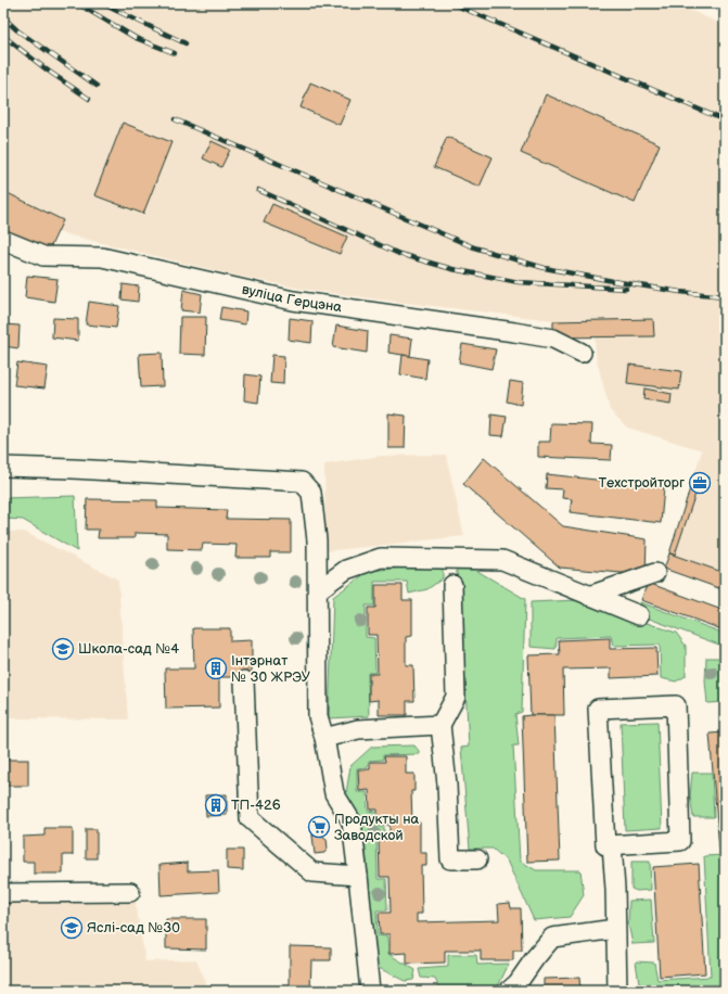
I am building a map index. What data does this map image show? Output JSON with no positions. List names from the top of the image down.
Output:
{
  "streets": {
    "street": ["вуліца Герцэна"]
  },
  "places": {
    "office": ["Техстройторг"],
    "school or university": ["Школа-сад №4", "Яслі-сад №30"],
    "building": ["Інтэрнат № 30 ЖРЭУ", "ТП-426"],
    "supermarket": ["Продукты на Заводской"]
  }
}
